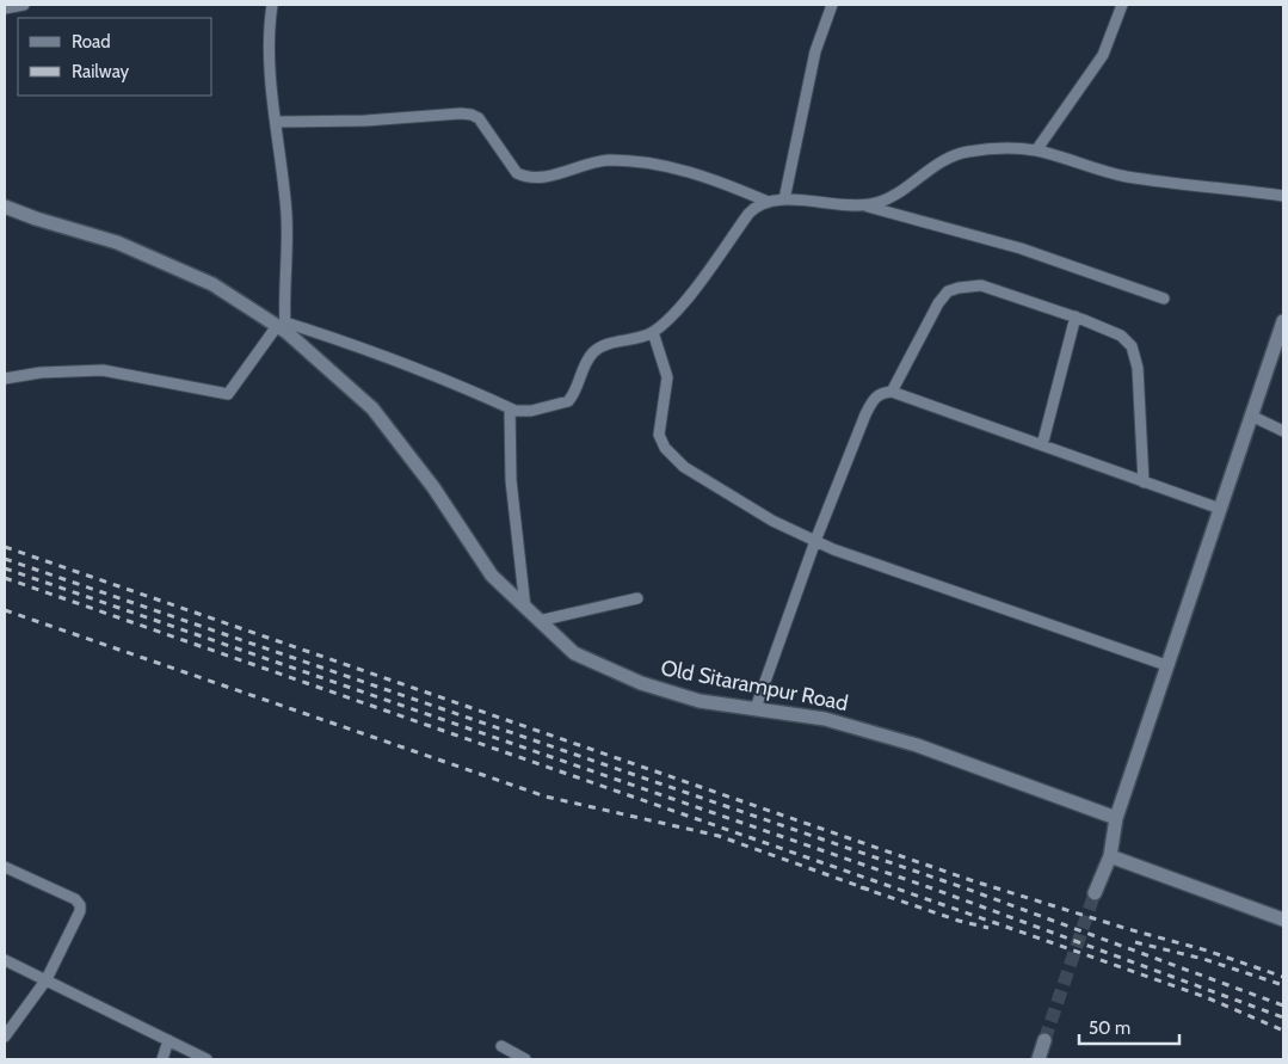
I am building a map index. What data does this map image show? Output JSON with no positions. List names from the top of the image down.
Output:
{
  "streets": {
    "street": ["Old Sitarampur Road"]
  },
  "legend": ["Road", "Railway"],
  "scale_bar": "50 m"
}
